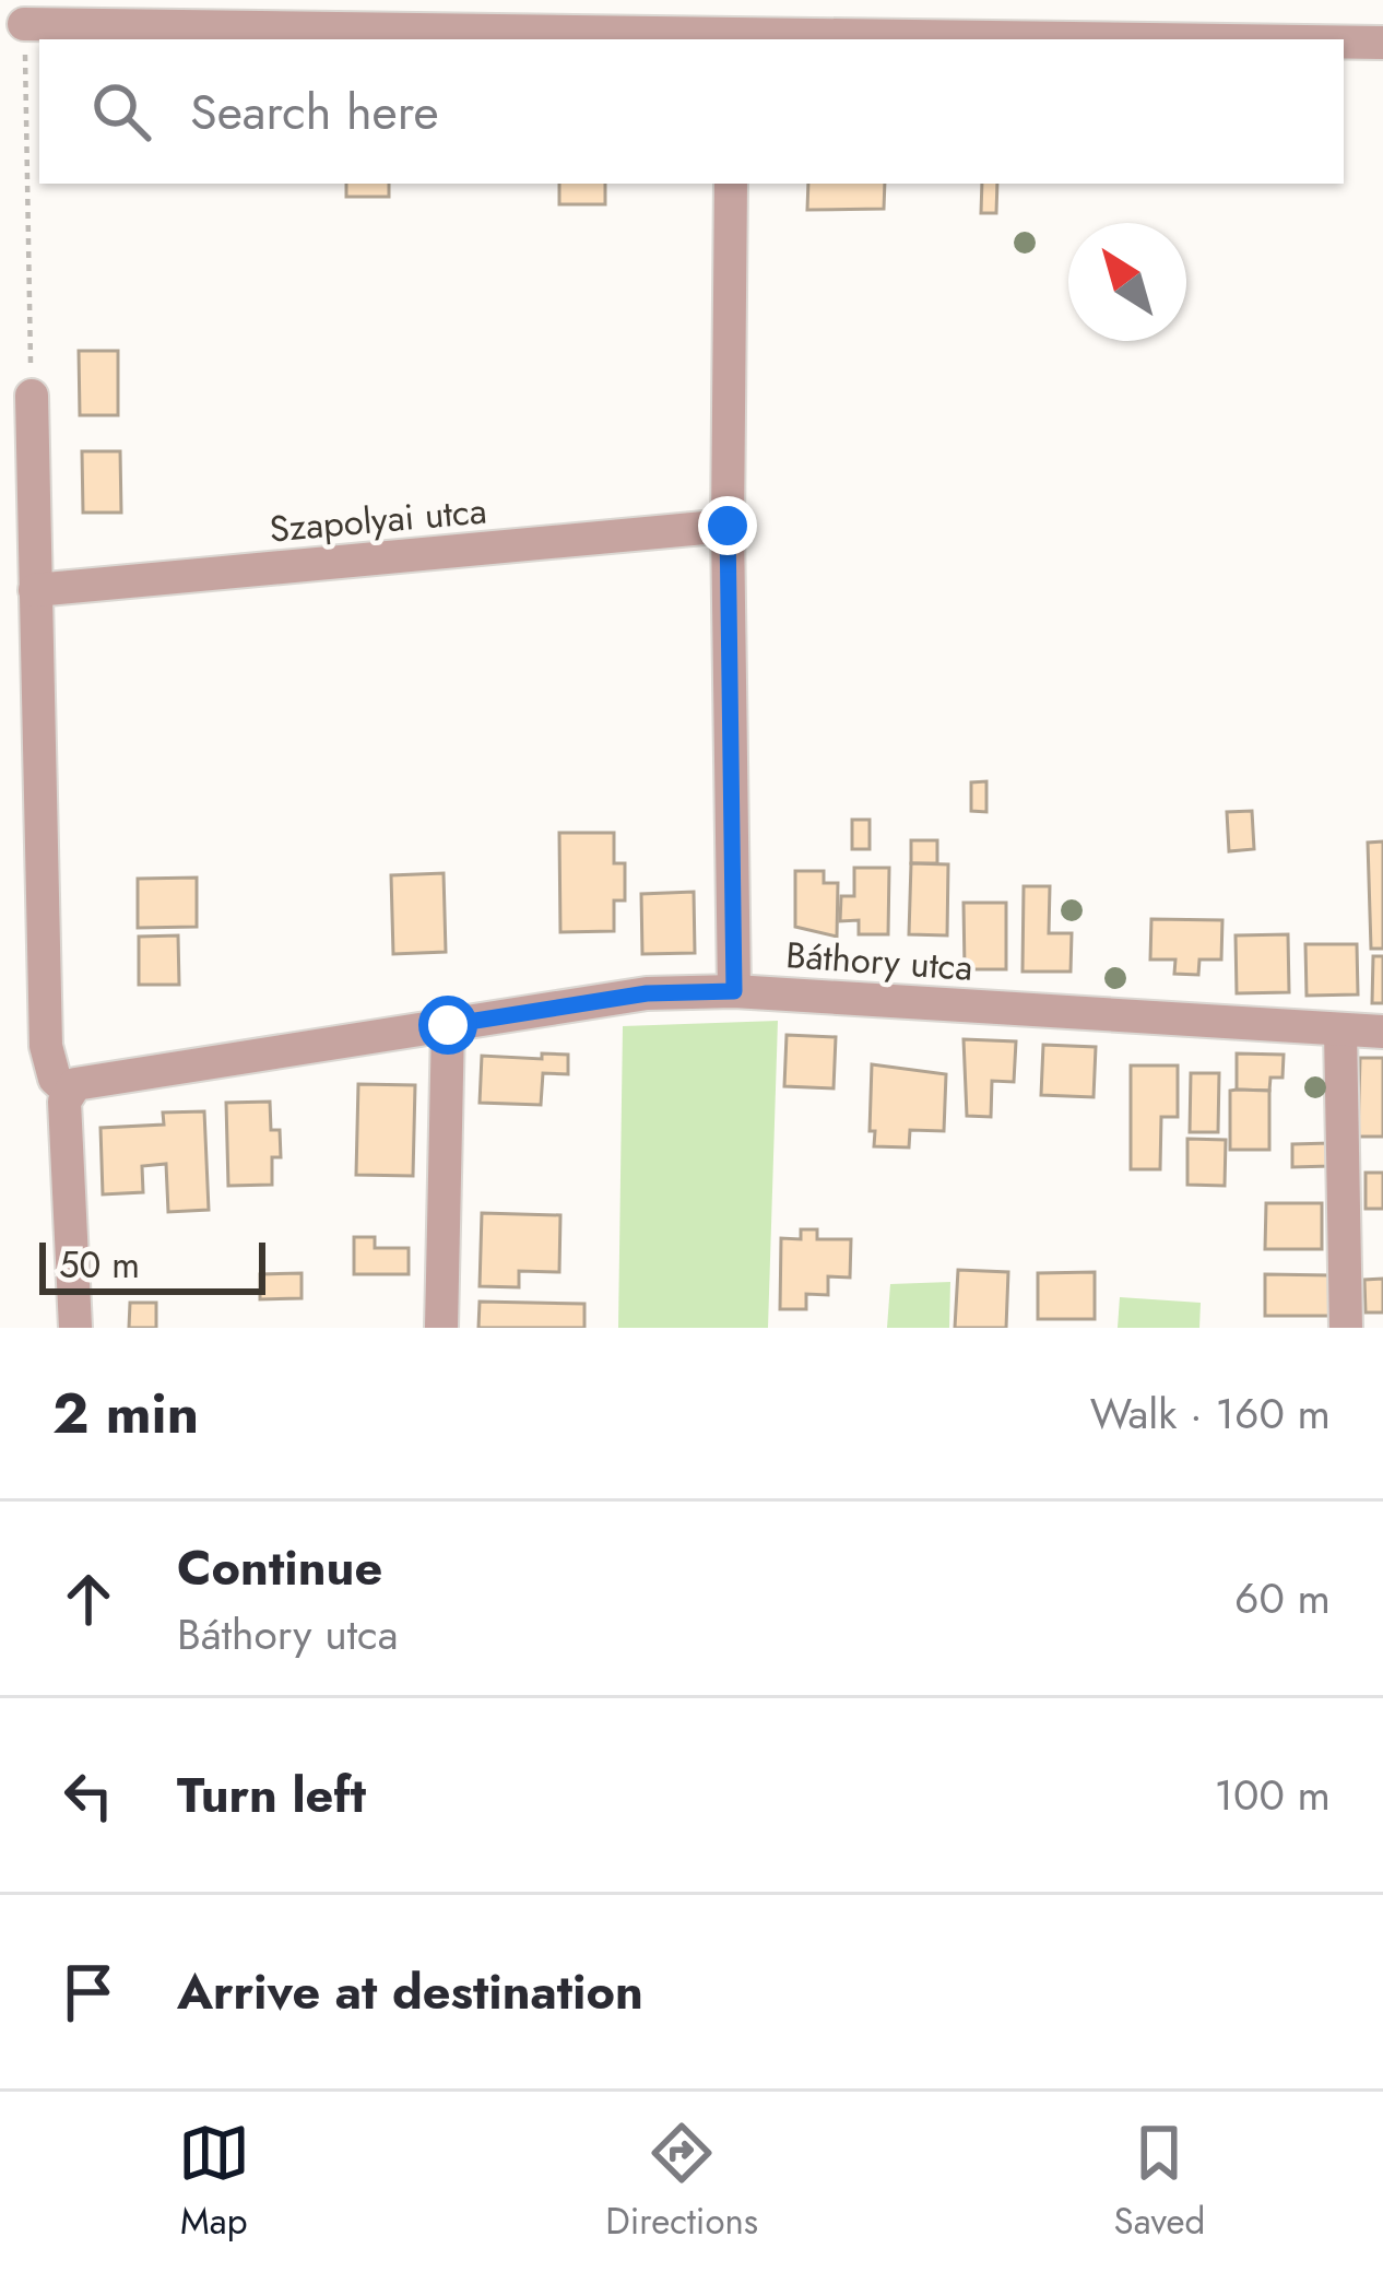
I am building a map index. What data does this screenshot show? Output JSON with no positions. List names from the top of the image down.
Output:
{
  "streets": {
    "street": ["Szapolyai utca", "Báthory utca"]
  },
  "scale_bar": "50 m",
  "north": "top left",
  "page": {
    "search": "Search here",
    "scale": "50 m",
    "heading": ["2 min", "Walk · 160 m"],
    "list": [
      ["Continue", "Báthory utca", "60 m"],
      ["Turn left", "100 m"],
      "Arrive at destination"
    ],
    "nav": ["Map", "Directions", "Saved"]
  }
}
